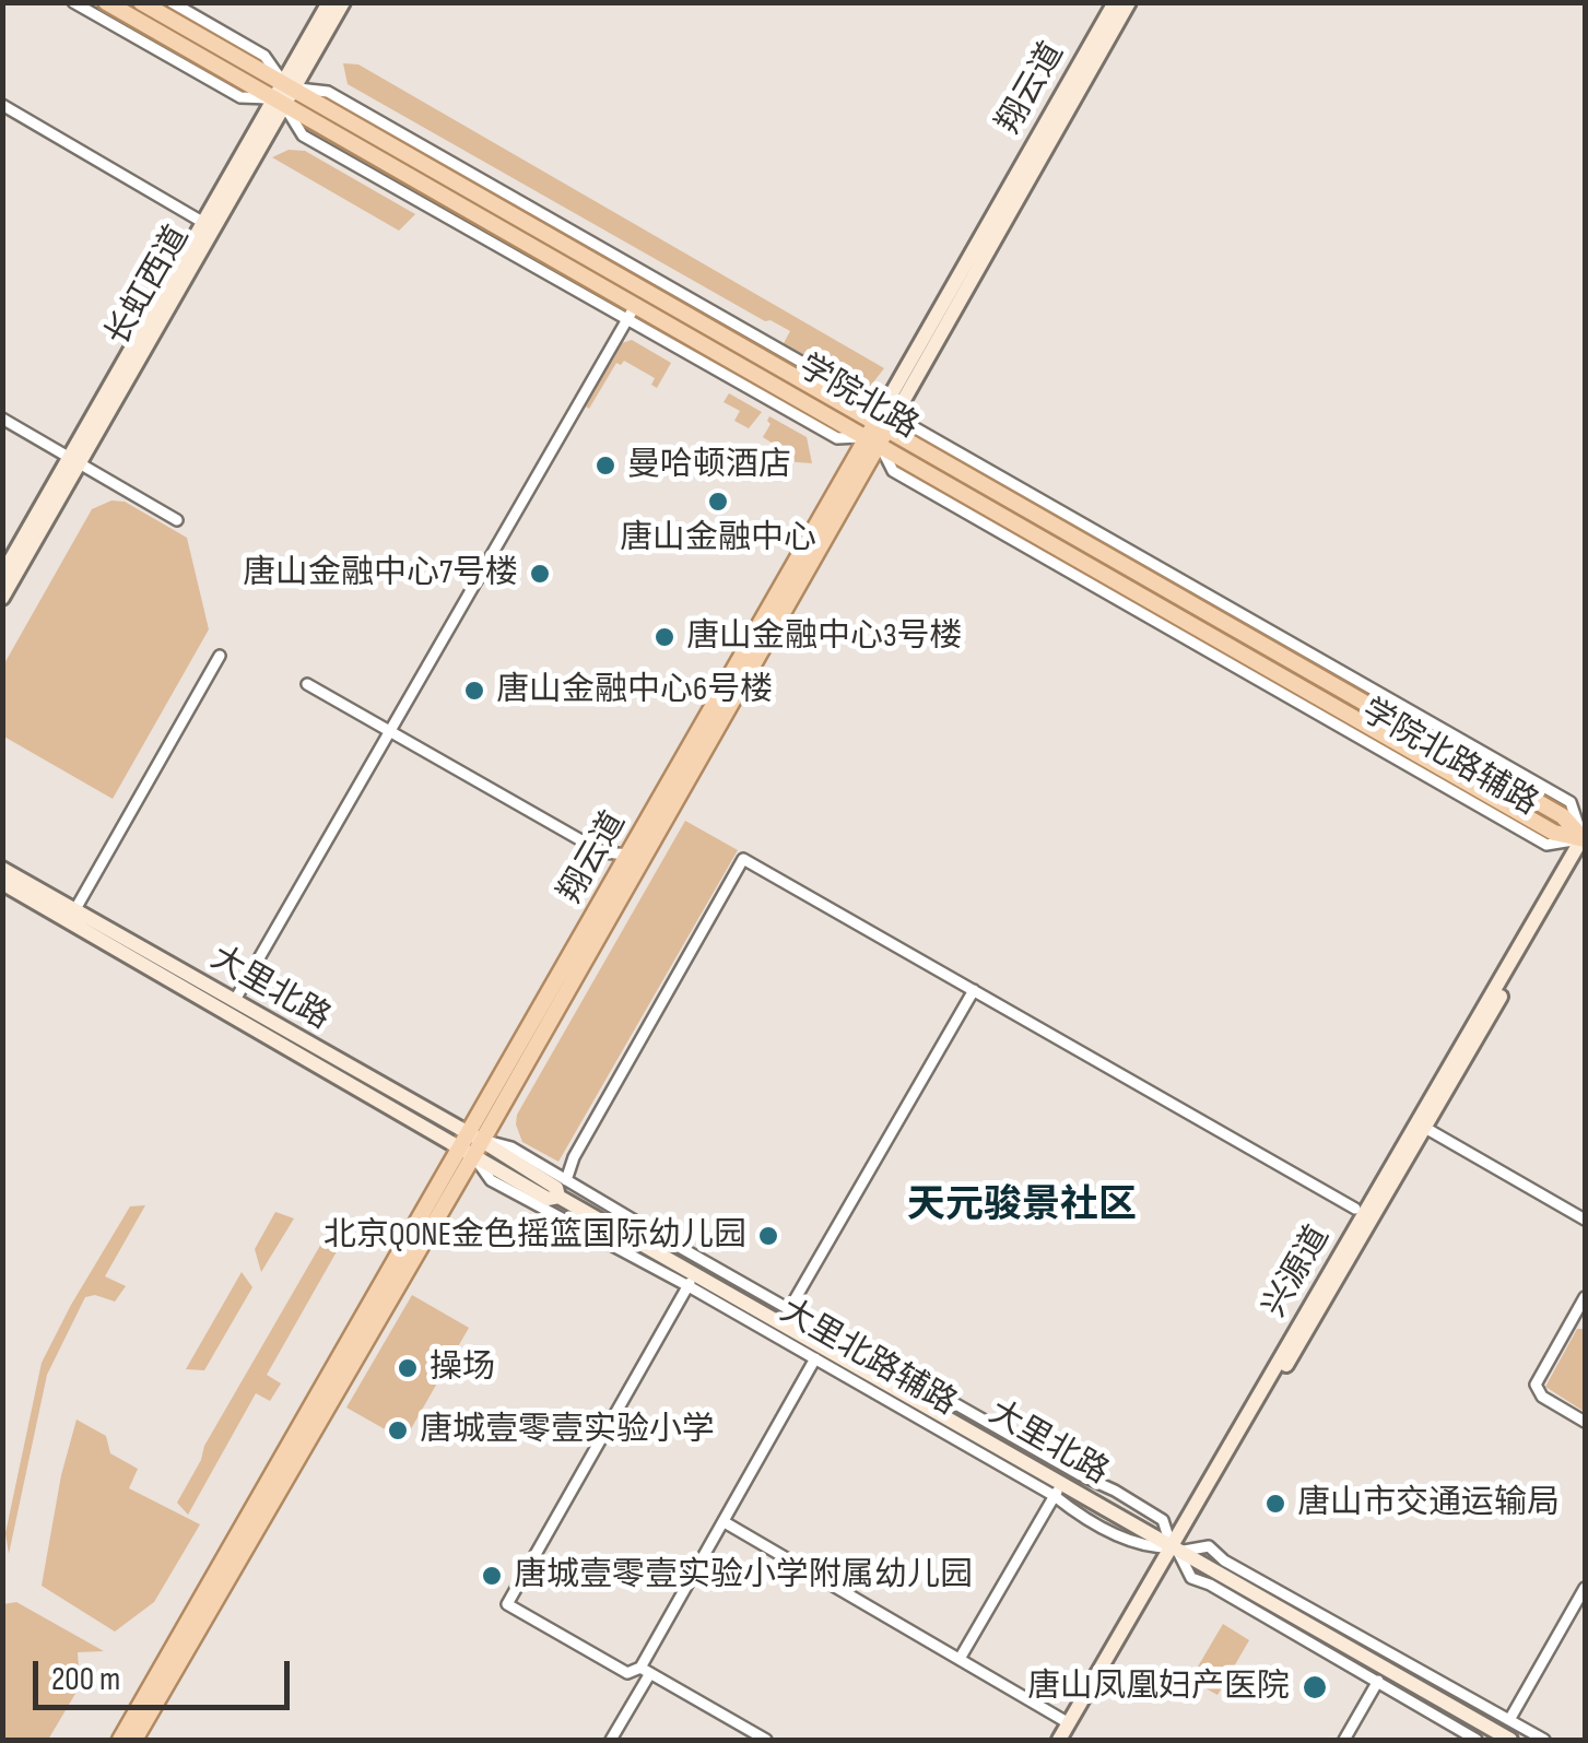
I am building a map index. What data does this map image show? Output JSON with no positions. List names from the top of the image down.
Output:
{
  "streets": {
    "main road": [
      "翔云道",
      "长虹西道",
      "学院北路",
      "大里北路",
      "兴源道"
    ],
    "street": ["学院北路辅路", "大里北路辅路"]
  },
  "crossings": [
    ["翔云道", "学院北路"],
    ["翔云道", "大里北路"],
    ["翔云道", "大里北路辅路"],
    ["长虹西道", "学院北路"],
    ["学院北路", "学院北路辅路"],
    ["学院北路", "兴源道"],
    ["学院北路辅路", "兴源道"],
    ["大里北路", "兴源道"],
    ["大里北路", "大里北路辅路"],
    ["兴源道", "大里北路辅路"]
  ],
  "districts": ["天元骏景社区"],
  "places": [
    "曼哈顿酒店",
    "唐山金融中心",
    "唐山金融中心7号楼",
    "唐山金融中心3号楼",
    "唐山金融中心6号楼",
    "北京QONE金色摇篮国际幼儿园",
    "操场",
    "唐城壹零壹实验小学",
    "唐山市交通运输局",
    "唐城壹零壹实验小学附属幼儿园",
    "唐山凤凰妇产医院"
  ],
  "scale_bar": "200 m"
}
